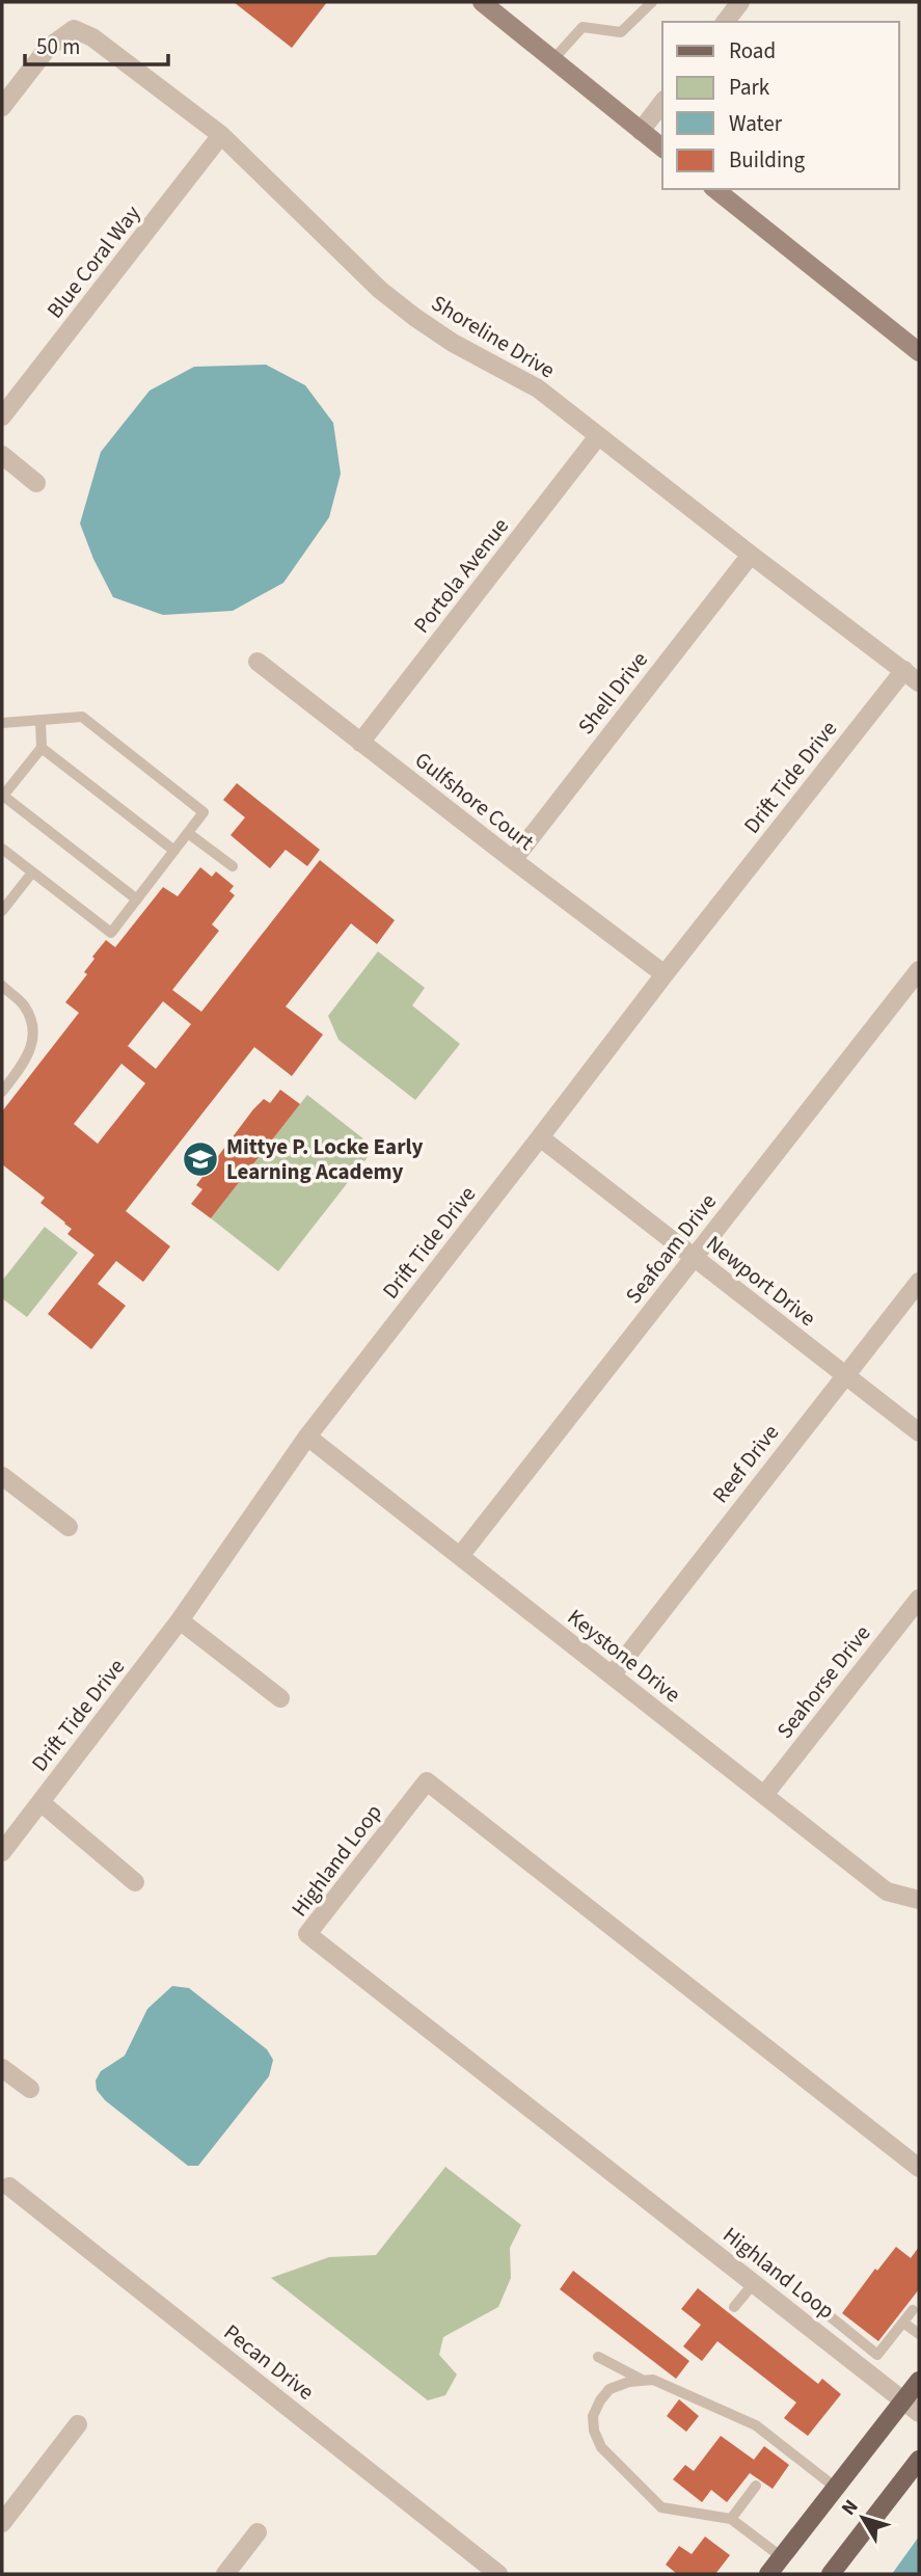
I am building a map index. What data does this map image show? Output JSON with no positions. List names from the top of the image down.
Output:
{
  "streets": {
    "street": [
      "Blue Coral Way",
      "Shoreline Drive",
      "Portola Avenue",
      "Shell Drive",
      "Drift Tide Drive",
      "Gulfshore Court",
      "Seafoam Drive",
      "Newport Drive",
      "Reef Drive",
      "Keystone Drive",
      "Seahorse Drive",
      "Highland Loop",
      "Pecan Drive"
    ]
  },
  "crossings": [
    ["Blue Coral Way", "Shoreline Drive"],
    ["Shoreline Drive", "Portola Avenue"],
    ["Shoreline Drive", "Shell Drive"],
    ["Shoreline Drive", "Drift Tide Drive"],
    ["Portola Avenue", "Gulfshore Court"],
    ["Shell Drive", "Gulfshore Court"],
    ["Drift Tide Drive", "Gulfshore Court"],
    ["Drift Tide Drive", "Newport Drive"],
    ["Drift Tide Drive", "Keystone Drive"],
    ["Seafoam Drive", "Newport Drive"],
    ["Seafoam Drive", "Keystone Drive"],
    ["Newport Drive", "Reef Drive"],
    ["Reef Drive", "Keystone Drive"],
    ["Keystone Drive", "Seahorse Drive"]
  ],
  "places": {
    "school or university": ["Mittye P. Locke Early Learning Academy"]
  },
  "legend": [
    "Road",
    "Park",
    "Water",
    "Building"
  ],
  "scale_bar": "50 m",
  "north": "top left"
}
